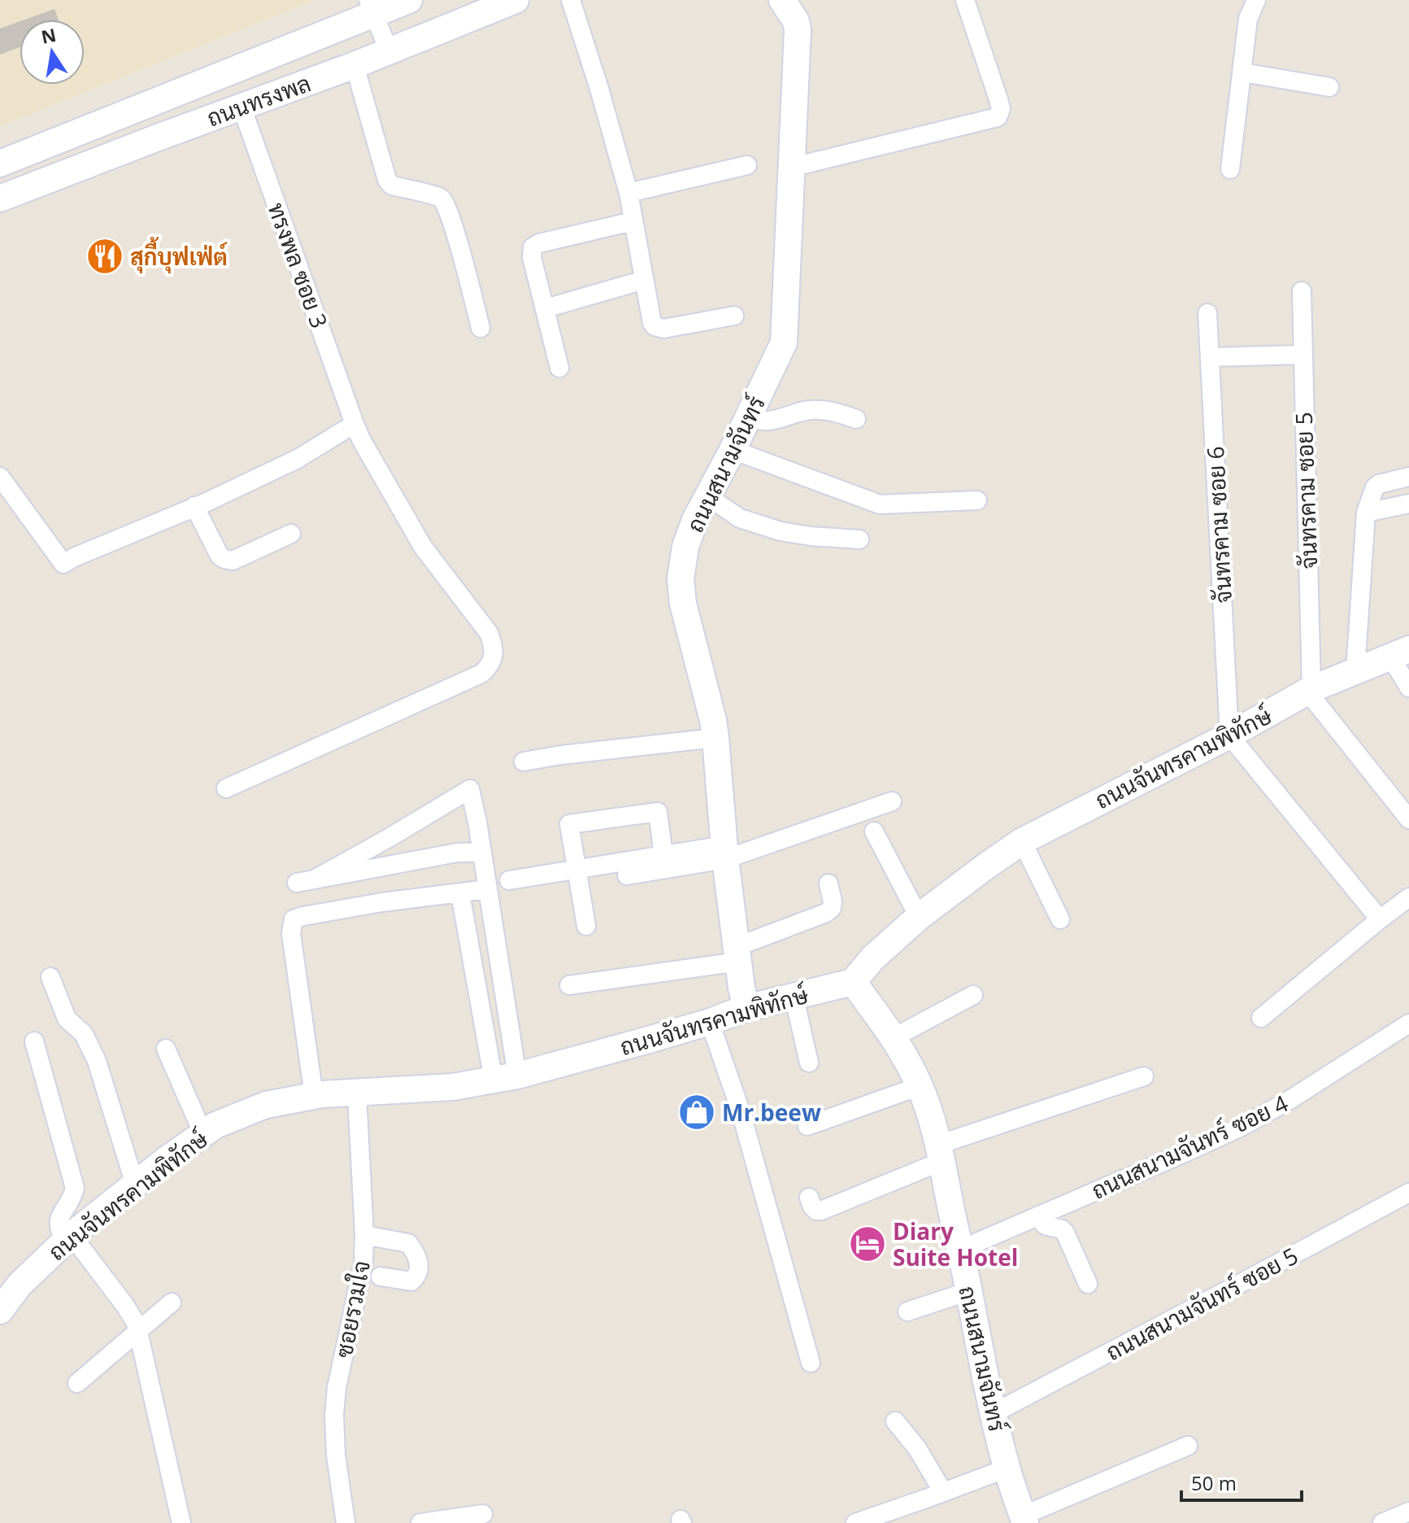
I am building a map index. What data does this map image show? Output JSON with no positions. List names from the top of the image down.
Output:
{
  "streets": {
    "street": [
      "ถนนทรงพล",
      "ทรงพล ซอย 3",
      "ถนนสนามจันทร์",
      "จันทรคาม ซอย 5",
      "จันทรคาม ซอย 6",
      "ถนนจันทรคามพิทักษ์",
      "ถนนสนามจันทร์ ซอย 4",
      "ถนนสนามจันทร์ ซอย 5",
      "ซอยรวมใจ"
    ]
  },
  "crossings": [
    ["ถนนทรงพล", "ทรงพล ซอย 3"],
    ["ถนนสนามจันทร์", "ถนนจันทรคามพิทักษ์"],
    ["ถนนสนามจันทร์", "ถนนสนามจันทร์ ซอย 4"],
    ["ถนนสนามจันทร์", "ถนนสนามจันทร์ ซอย 5"],
    ["จันทรคาม ซอย 5", "ถนนจันทรคามพิทักษ์"],
    ["จันทรคาม ซอย 6", "ถนนจันทรคามพิทักษ์"],
    ["ถนนจันทรคามพิทักษ์", "ซอยรวมใจ"]
  ],
  "places": {
    "restaurant": ["สุกี้บุฟเฟ่ต์"],
    "shop": ["Mr.beew"],
    "hotel": ["Diary Suite Hotel"]
  },
  "scale_bar": "50 m",
  "north": "top"
}
